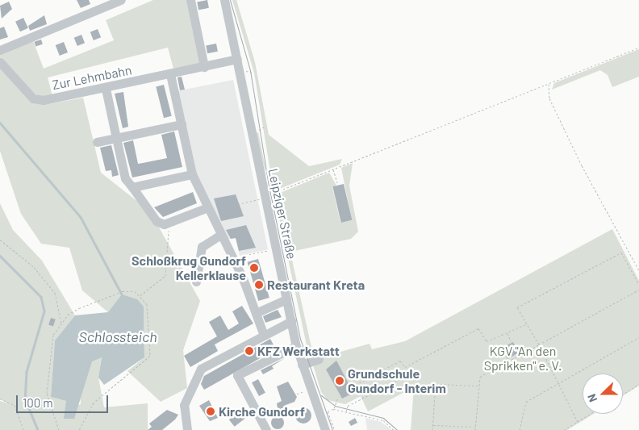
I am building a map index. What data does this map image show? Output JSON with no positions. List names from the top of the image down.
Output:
{
  "streets": {
    "street": ["Zur Lehmbahn", "Leipziger Straße"]
  },
  "crossings": [
    ["Zur Lehmbahn", "Leipziger Straße"]
  ],
  "water": ["Schlossteich"],
  "parks": ["KGV \"An den Sprikken\" e. V."],
  "places": [
    "Schloßkrug Gundorf Kellerklause",
    "Restaurant Kreta",
    "KFZ Werkstatt",
    "Grundschule Gundorf - Interim",
    "Kirche Gundorf"
  ],
  "scale_bar": "100 m",
  "north": "left"
}
